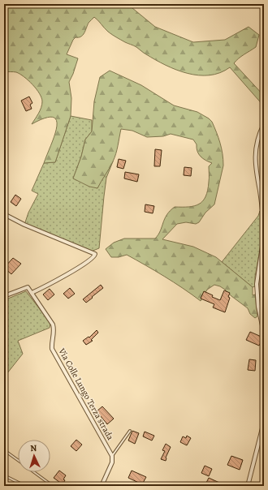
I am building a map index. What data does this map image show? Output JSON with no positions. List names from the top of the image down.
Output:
{
  "streets": {
    "street": ["Via Colle Lungo Terza strada"]
  },
  "north": "top"
}
